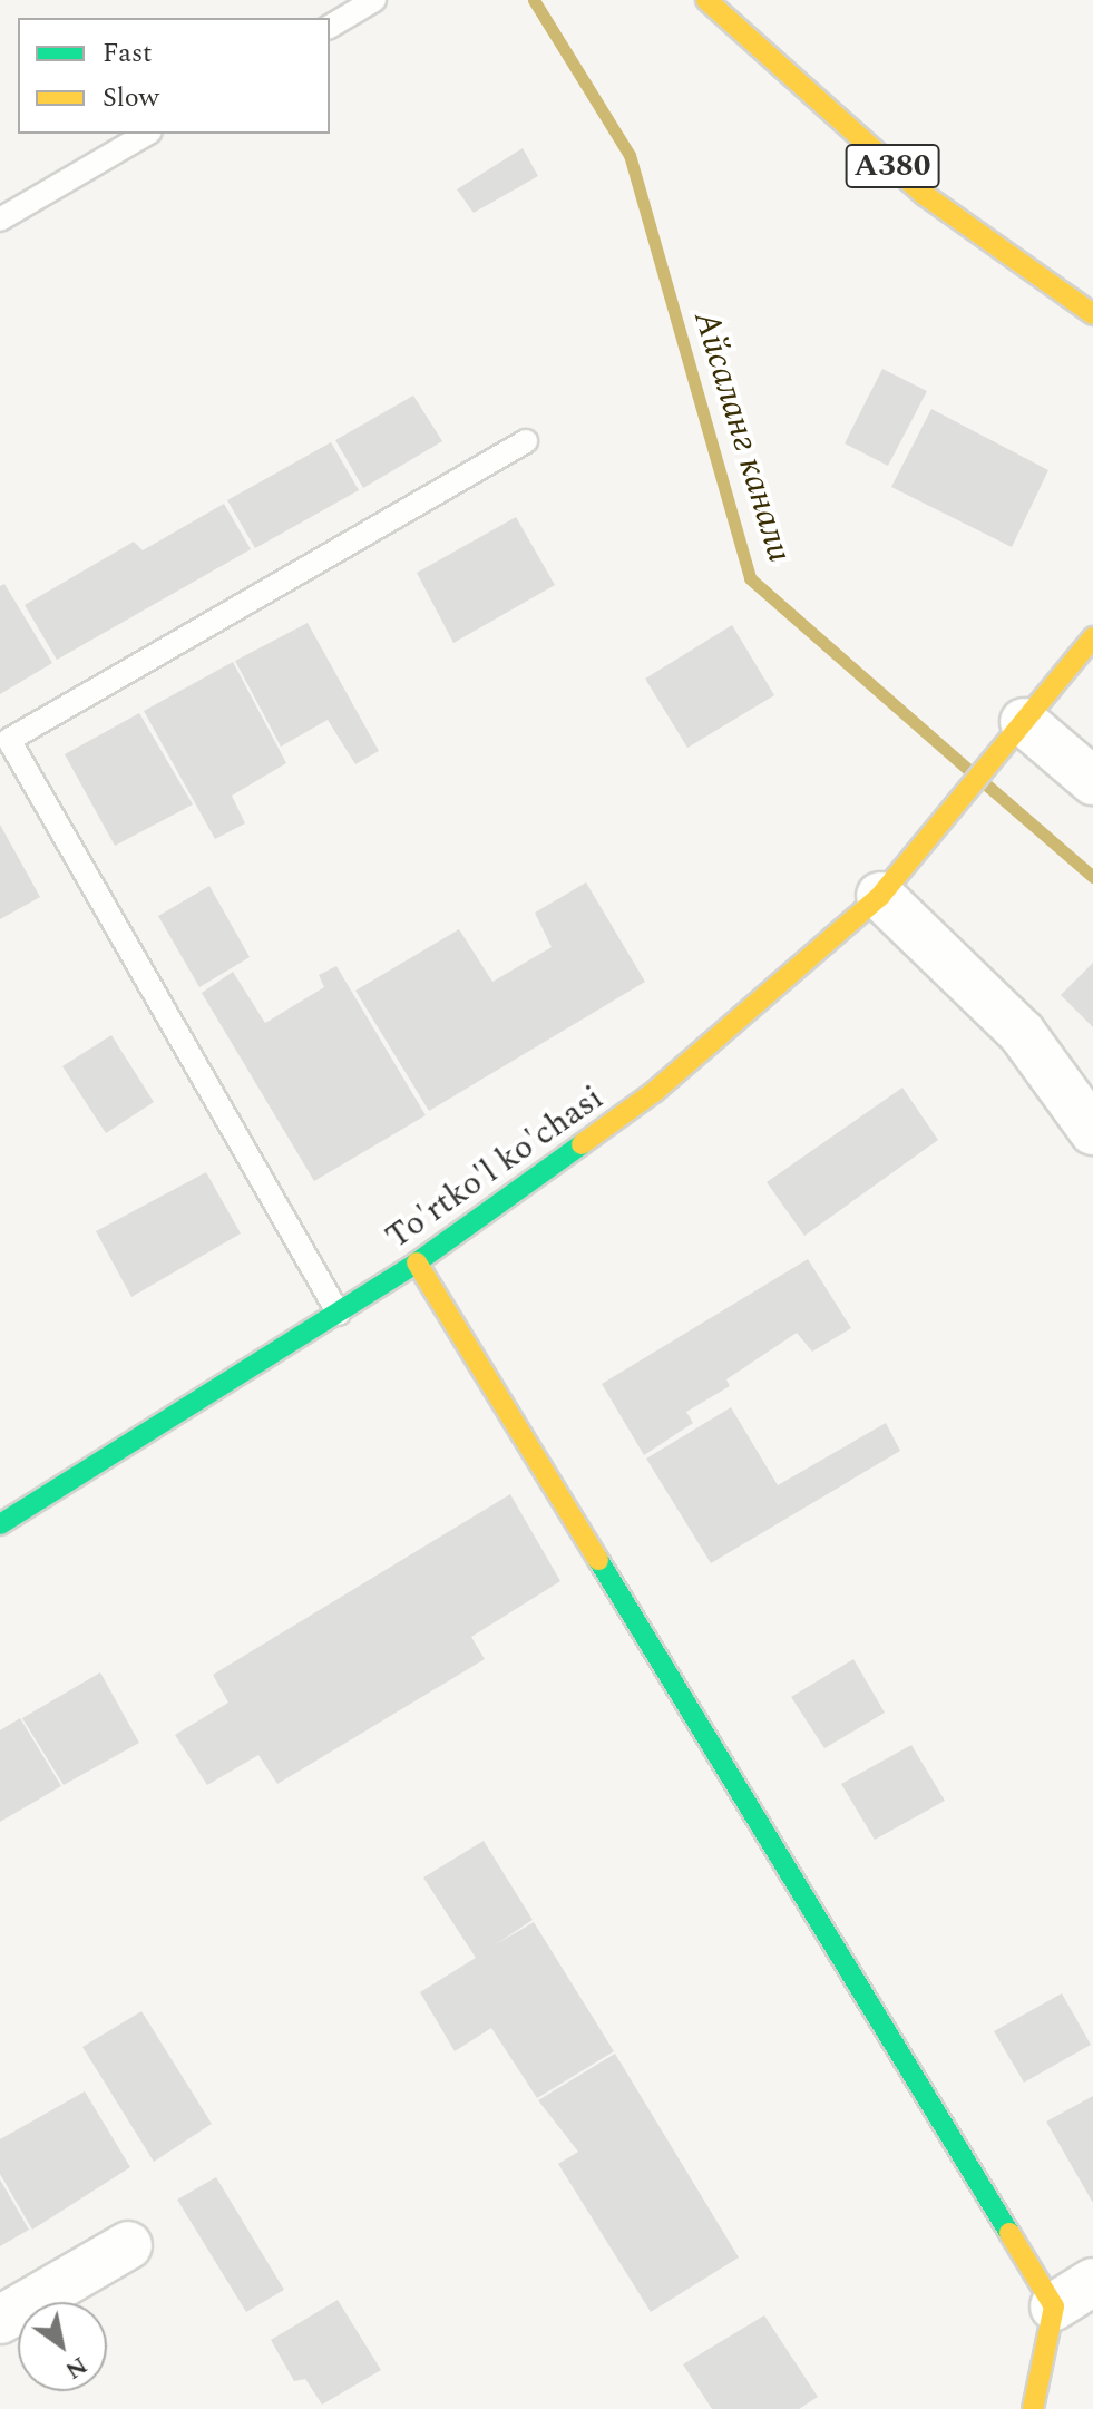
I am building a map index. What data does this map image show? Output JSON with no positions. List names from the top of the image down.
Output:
{
  "streets": {
    "main road": ["A380", "To'rtko'l ko'chasi"]
  },
  "water": ["Айсаланг канали"],
  "legend": ["Fast", "Slow"],
  "north": "bottom right"
}
